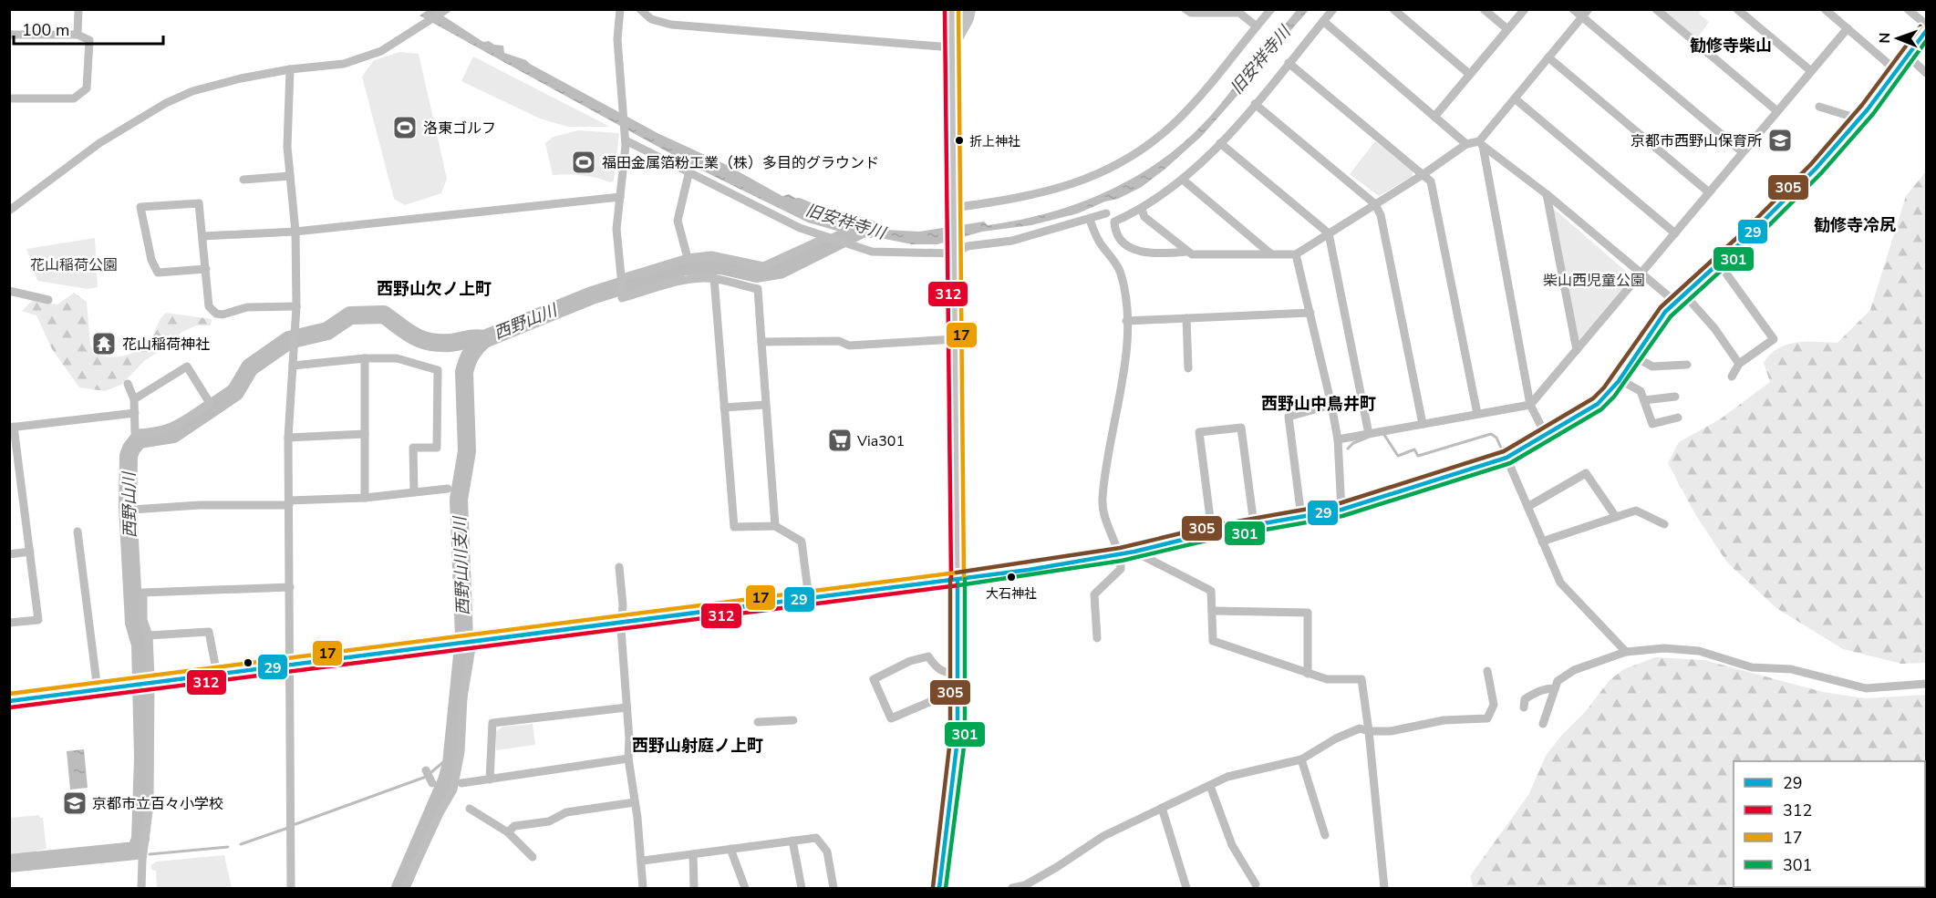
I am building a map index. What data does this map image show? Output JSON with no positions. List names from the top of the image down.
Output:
{
  "districts": [
    "勧修寺柴山",
    "勧修寺冷尻",
    "西野山欠ノ上町",
    "西野山中鳥井町",
    "西野山射庭ノ上町"
  ],
  "water": ["旧安祥寺川", "西野山川", "西野山川支川"],
  "parks": ["花山稲荷公園", "柴山西児童公園"],
  "places": {
    "sports": ["洛東ゴルフ", "福田金属箔粉工業（株）多目的グラウンド"],
    "other": ["折上神社", "大石神社"],
    "school or university": ["京都市西野山保育所", "京都市立百々小学校"],
    "temple": ["花山稲荷神社"],
    "supermarket": ["Via301"]
  },
  "lines": [
    "transit line 312",
    "transit line 17",
    "transit line 305",
    "transit line 29",
    "transit line 301"
  ],
  "legend": [
    "29",
    "312",
    "17",
    "301"
  ],
  "scale_bar": "100 m",
  "north": "left"
}
